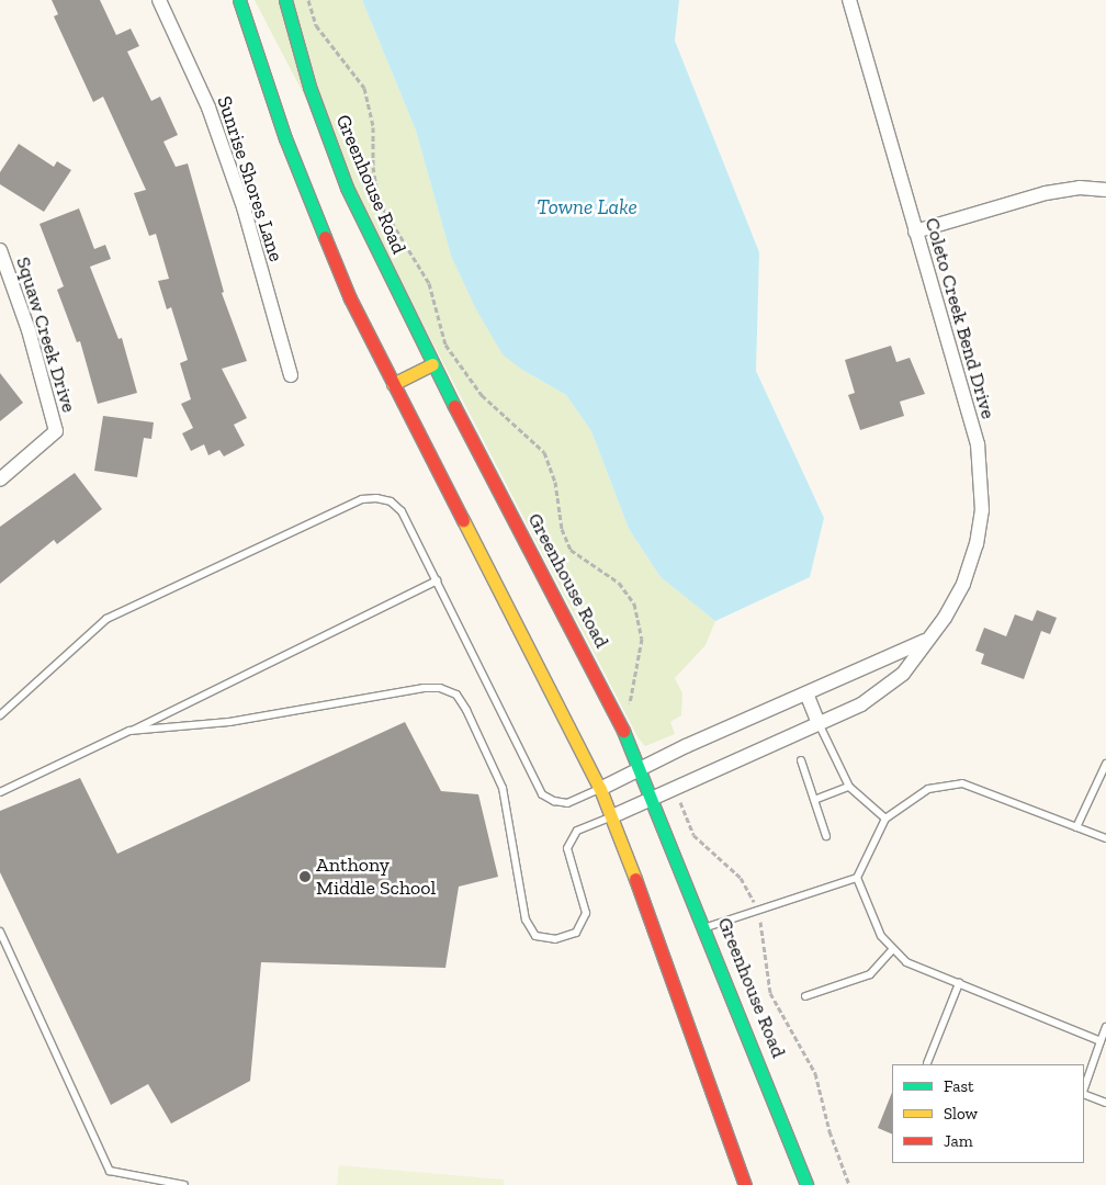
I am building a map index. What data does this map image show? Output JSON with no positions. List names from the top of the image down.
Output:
{
  "streets": {
    "main road": ["Greenhouse Road"],
    "street": ["Sunrise Shores Lane", "Coleto Creek Bend Drive", "Squaw Creek Drive"]
  },
  "crossings": [
    ["Greenhouse Road", "Coleto Creek Bend Drive"]
  ],
  "water": ["Towne Lake"],
  "places": ["Anthony Middle School"],
  "legend": ["Fast", "Slow", "Jam"]
}
